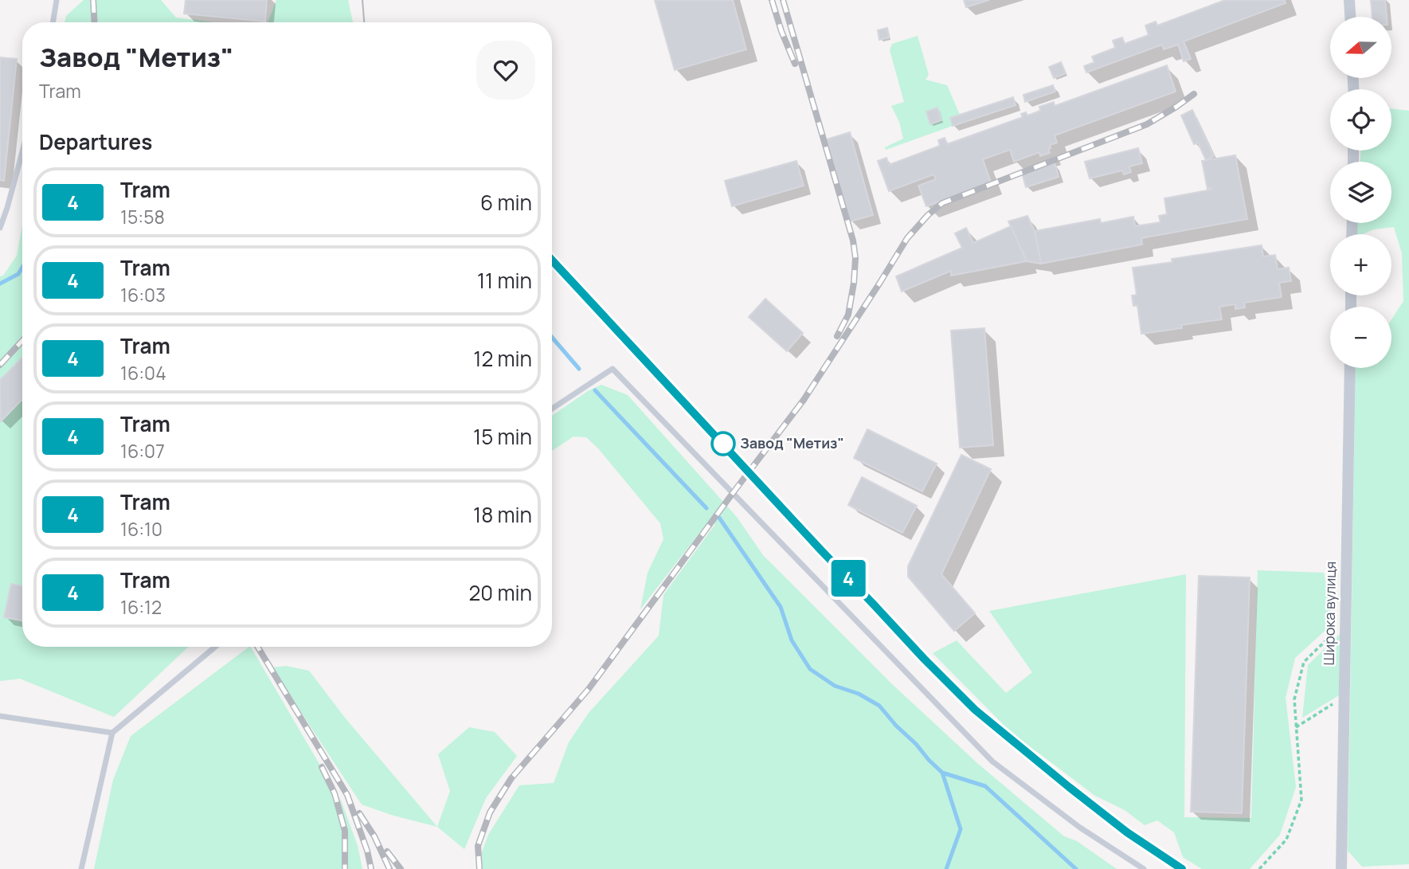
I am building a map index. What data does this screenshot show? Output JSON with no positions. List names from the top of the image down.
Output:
{
  "streets": {
    "street": ["Широка вулиця"]
  },
  "places": ["Завод \"Метиз\""],
  "lines": ["tram line 4"],
  "north": "left",
  "page": {
    "on_map": "4",
    "map_buttons": ["+", "−"],
    "heading": [
      ["Завод \"Метиз\"", "Tram"],
      "Departures"
    ],
    "list": [
      {
        "mark": "4",
        "name": "Tram",
        "note": "15:58",
        "value": "6 min"
      },
      {
        "mark": "4",
        "name": "Tram",
        "note": "16:03",
        "value": "11 min"
      },
      {
        "mark": "4",
        "name": "Tram",
        "note": "16:04",
        "value": "12 min"
      },
      {
        "mark": "4",
        "name": "Tram",
        "note": "16:07",
        "value": "15 min"
      },
      {
        "mark": "4",
        "name": "Tram",
        "note": "16:10",
        "value": "18 min"
      },
      {
        "mark": "4",
        "name": "Tram",
        "note": "16:12",
        "value": "20 min"
      }
    ]
  }
}
